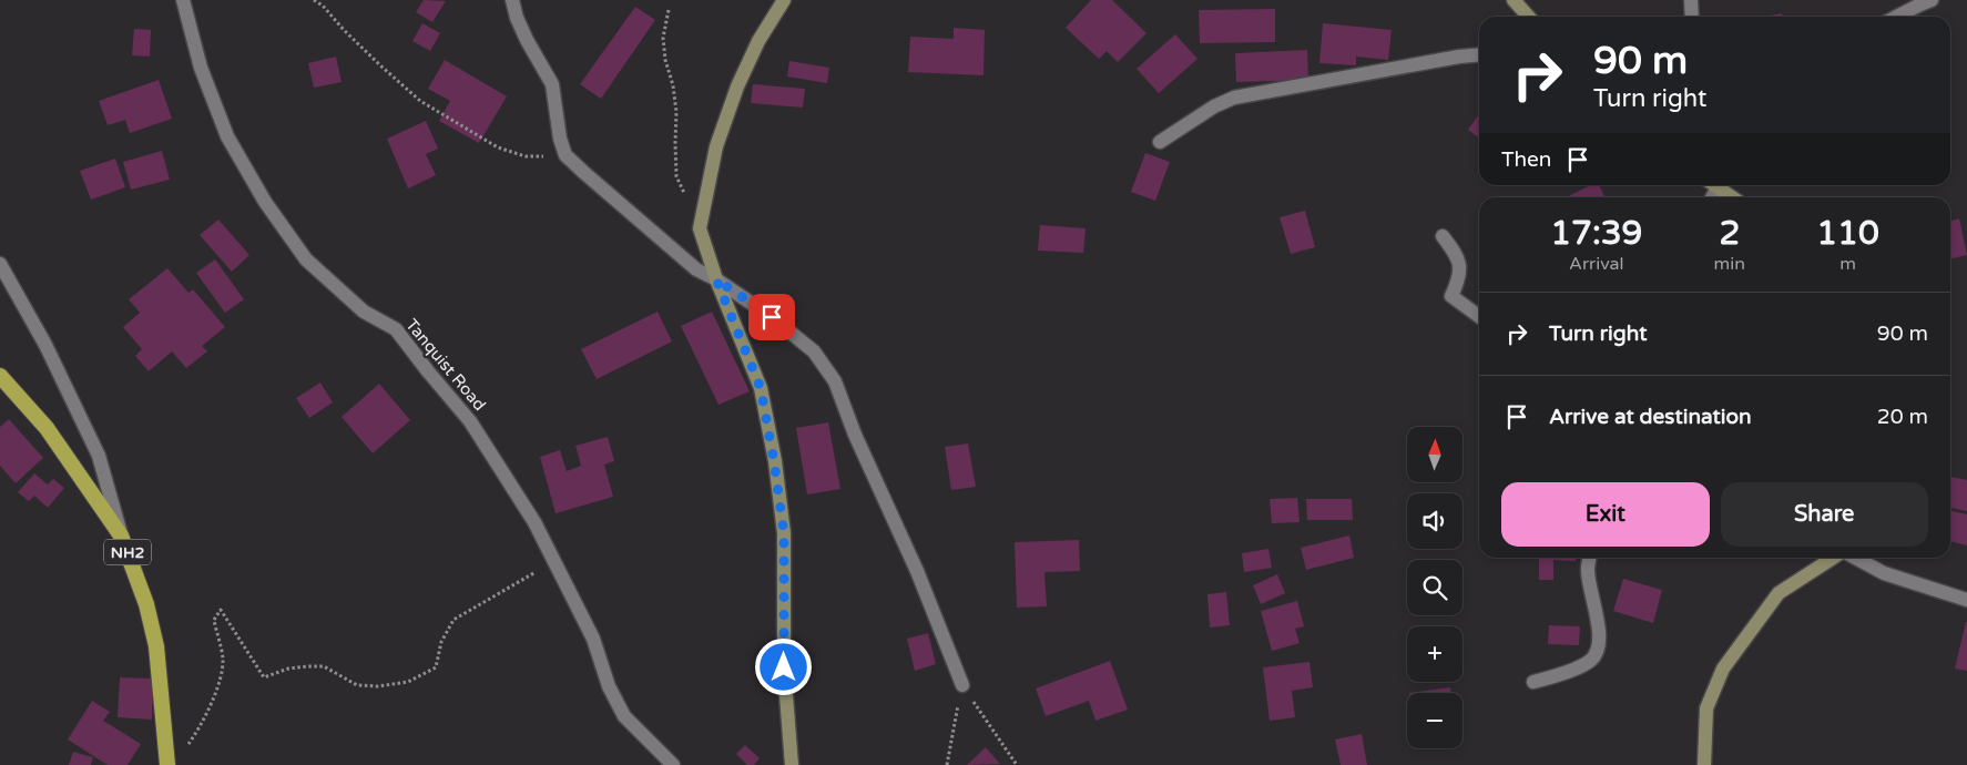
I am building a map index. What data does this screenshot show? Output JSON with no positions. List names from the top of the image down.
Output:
{
  "streets": {
    "highway": ["NH2"],
    "street": ["Tanquist Road"]
  },
  "north": "top",
  "page": {
    "turn": ["90 m", "Turn right"],
    "then": "Then",
    "eta": [
      "17:39",
      "Arrival",
      "2",
      "min",
      "110",
      "m"
    ],
    "list": [
      {
        "name": "Turn right",
        "value": "90 m"
      },
      {
        "name": "Arrive at destination",
        "value": "20 m"
      }
    ],
    "map_buttons": ["+", "−"],
    "buttons": ["Exit", "Share"]
  }
}
